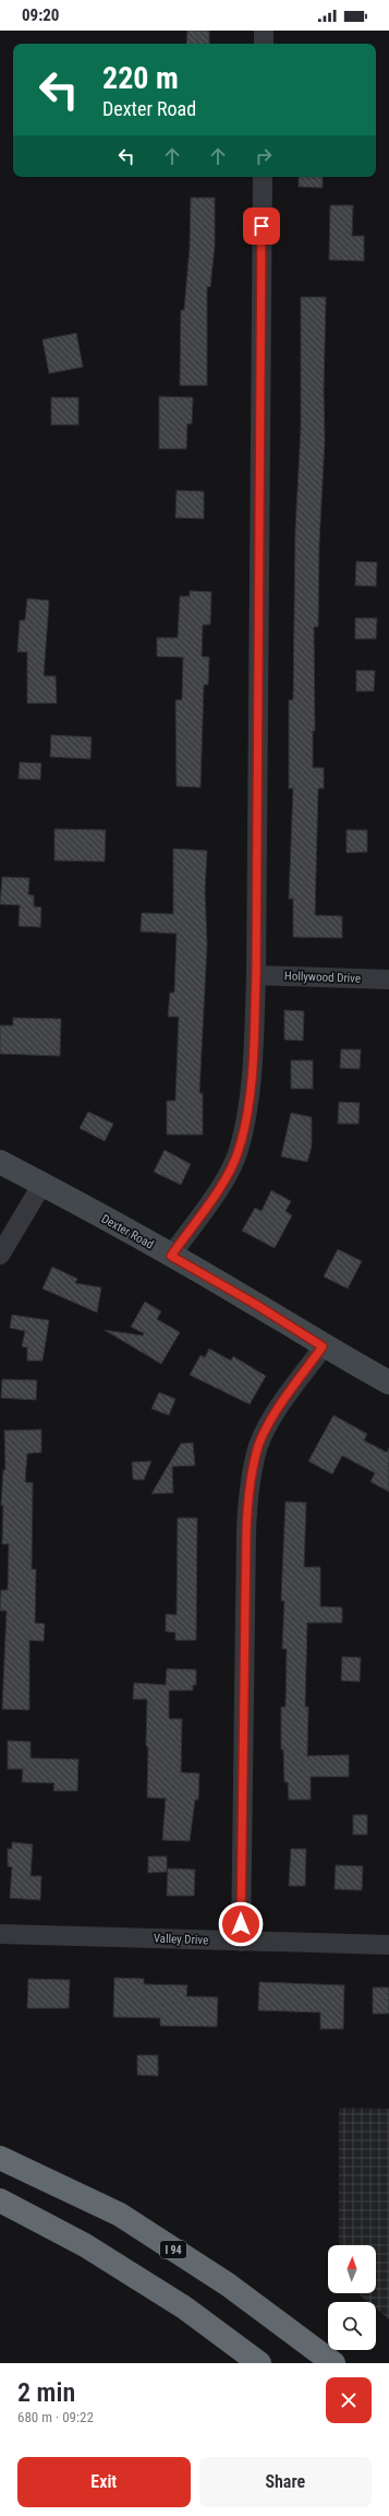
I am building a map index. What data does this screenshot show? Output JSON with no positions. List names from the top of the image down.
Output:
{
  "streets": {
    "highway": ["I 94"],
    "main road": ["Dexter Road"],
    "street": ["Hollywood Drive", "Valley Drive"]
  },
  "north": "top",
  "page": {
    "status": "09:20",
    "turn": ["220 m", "Dexter Road"],
    "heading": ["2 min", "680 m · 09:22"],
    "buttons": ["Exit", "Share"]
  }
}
